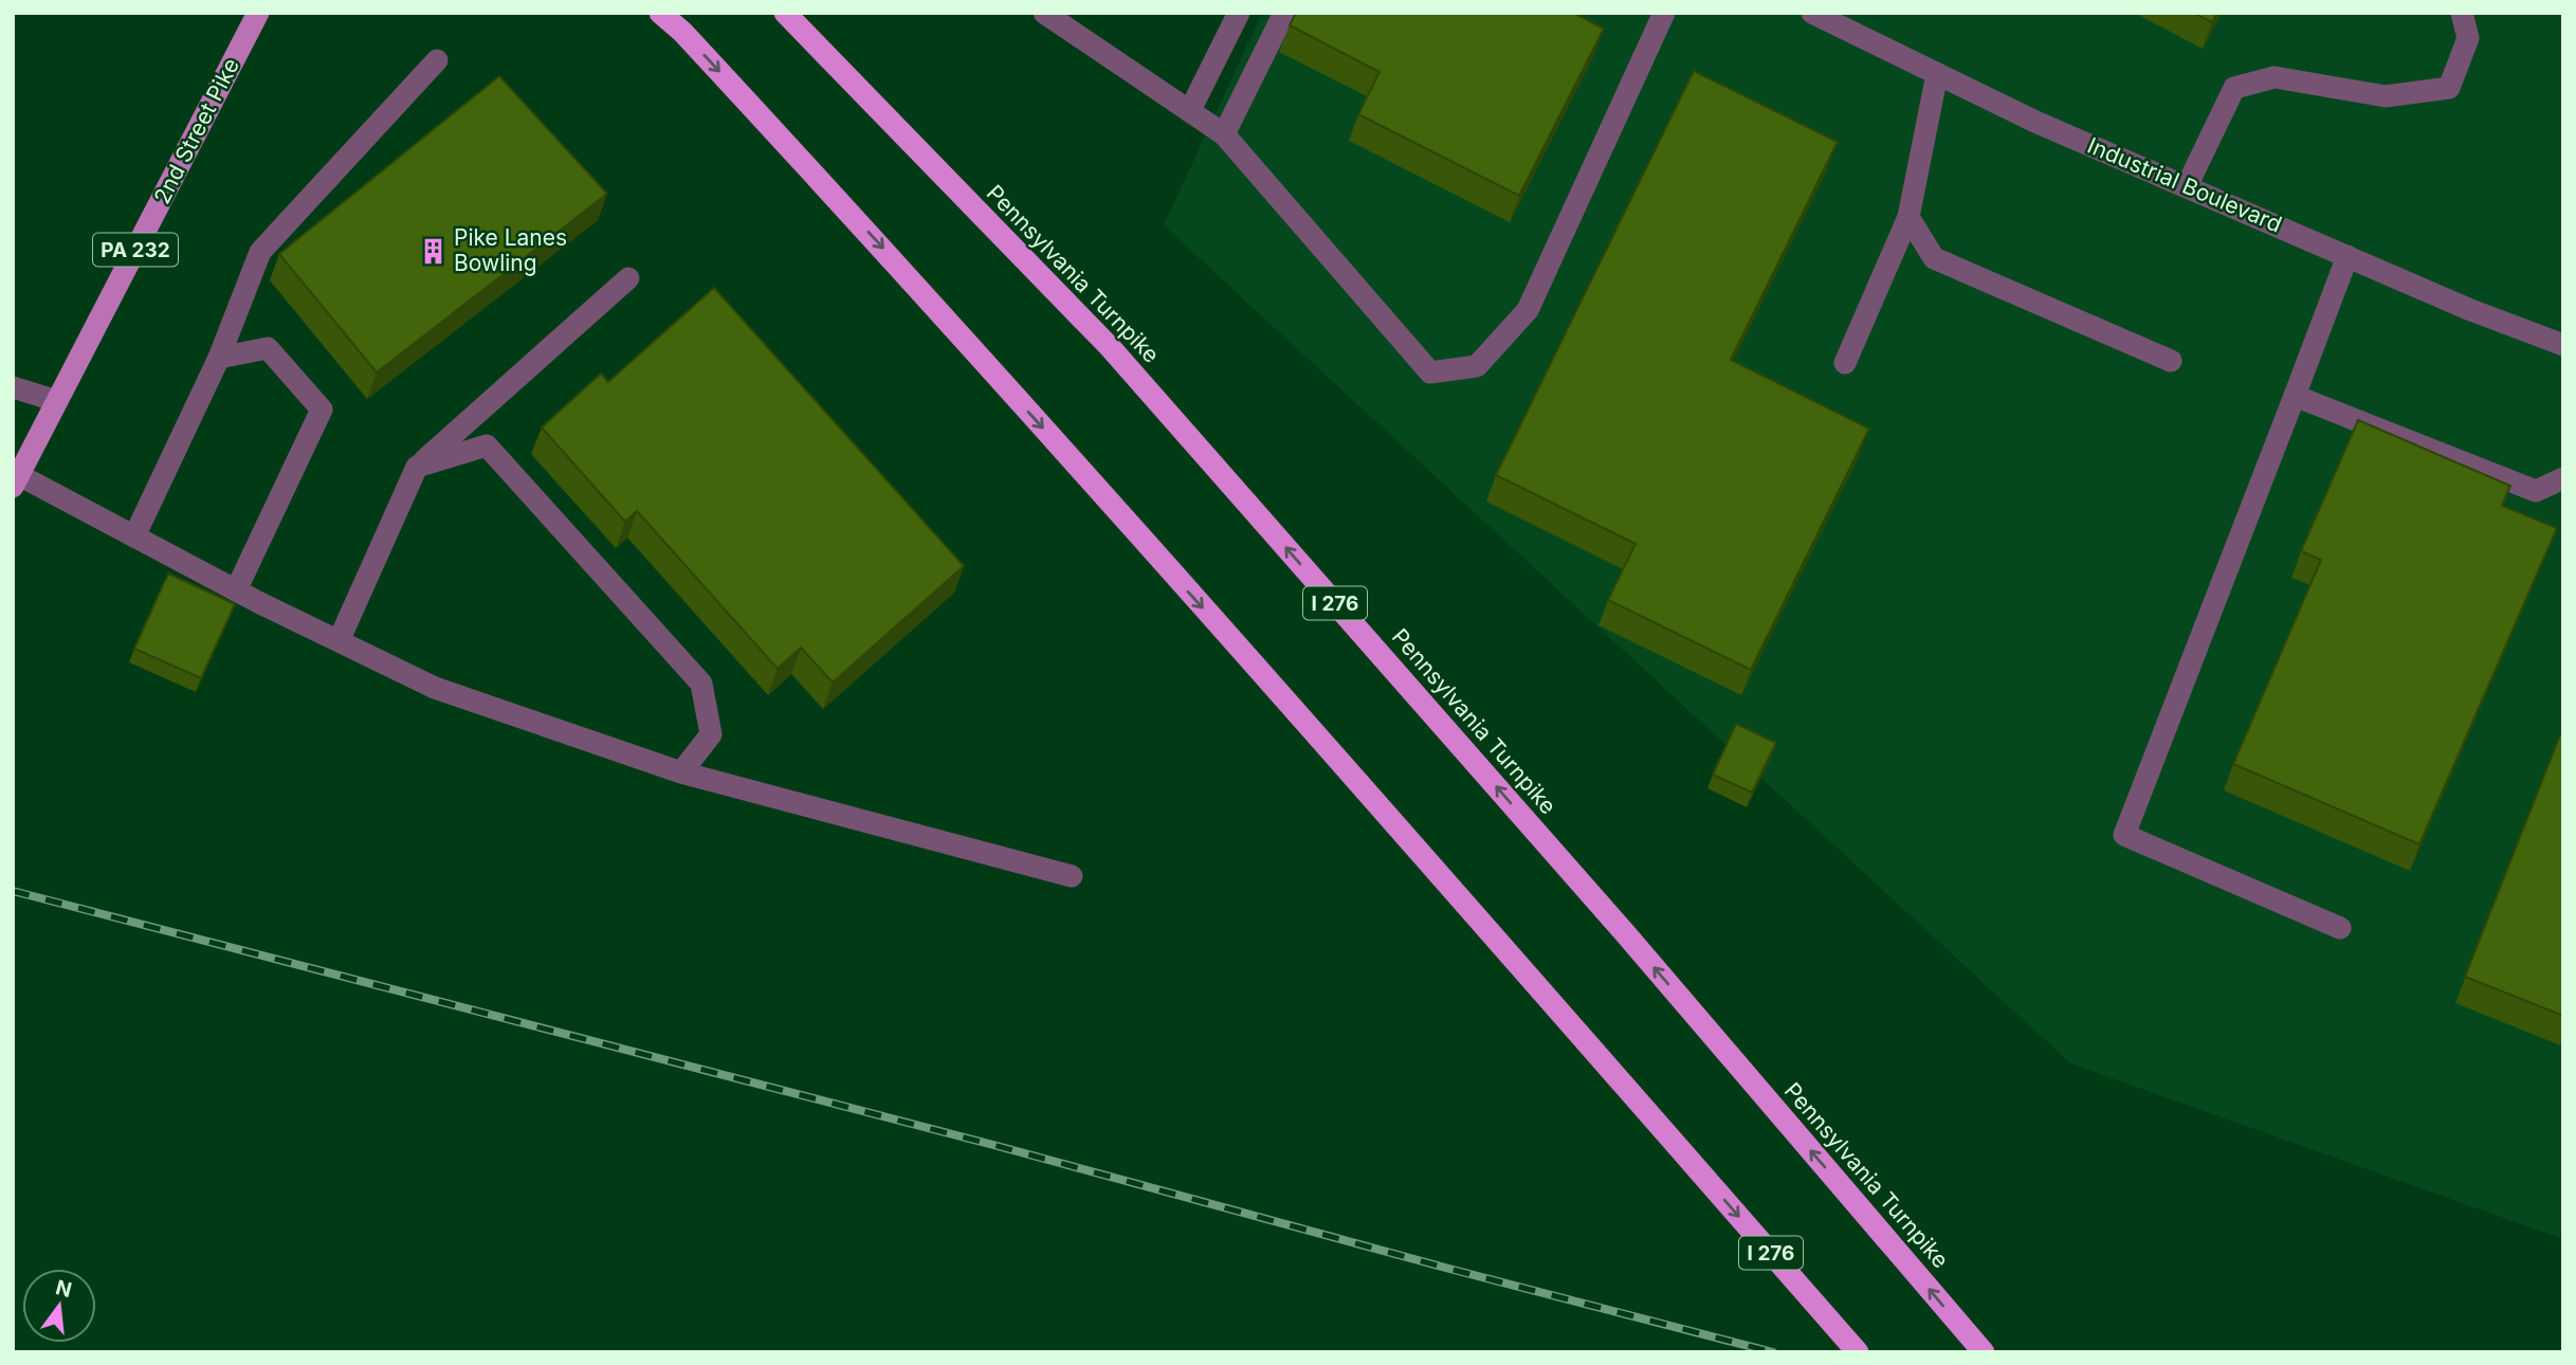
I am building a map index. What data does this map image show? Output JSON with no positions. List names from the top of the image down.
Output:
{
  "streets": {
    "highway": ["Pennsylvania Turnpike", "I 276"],
    "main road": ["2nd Street Pike", "PA 232"],
    "street": ["Industrial Boulevard"]
  },
  "places": {
    "building": ["Pike Lanes Bowling"]
  },
  "north": "top"
}
